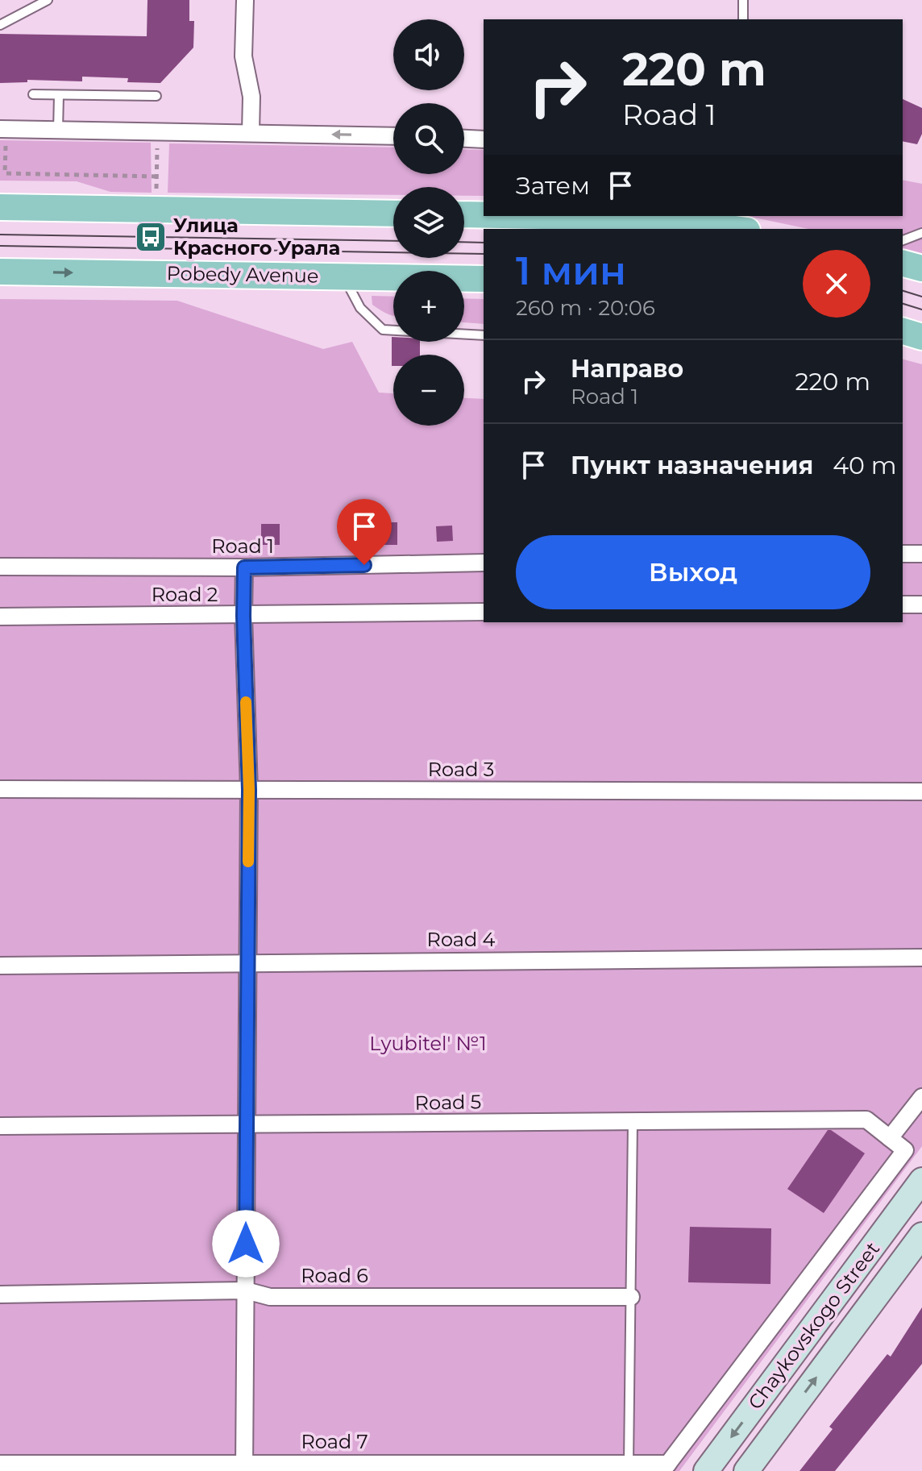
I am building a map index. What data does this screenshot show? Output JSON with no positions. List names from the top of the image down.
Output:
{
  "streets": {
    "main road": ["Pobedy Avenue", "Chaykovskogo Street"],
    "street": [
      "Road 1",
      "Road 2",
      "Road 3",
      "Road 4",
      "Road 5",
      "Road 6",
      "Road 7"
    ]
  },
  "parks": ["Lyubitel' №1"],
  "places": {
    "bus stop": ["Улица Красного Урала"]
  },
  "page": {
    "map_buttons": ["+", "−"],
    "turn": ["220 m", "Road 1"],
    "then": "Затем",
    "heading": ["1 мин", "260 m · 20:06"],
    "list": [
      {
        "name": "Направо",
        "note": "Road 1",
        "value": "220 m"
      },
      {
        "name": "Пункт назначения",
        "value": "40 m"
      }
    ],
    "buttons": "Выход"
  }
}
